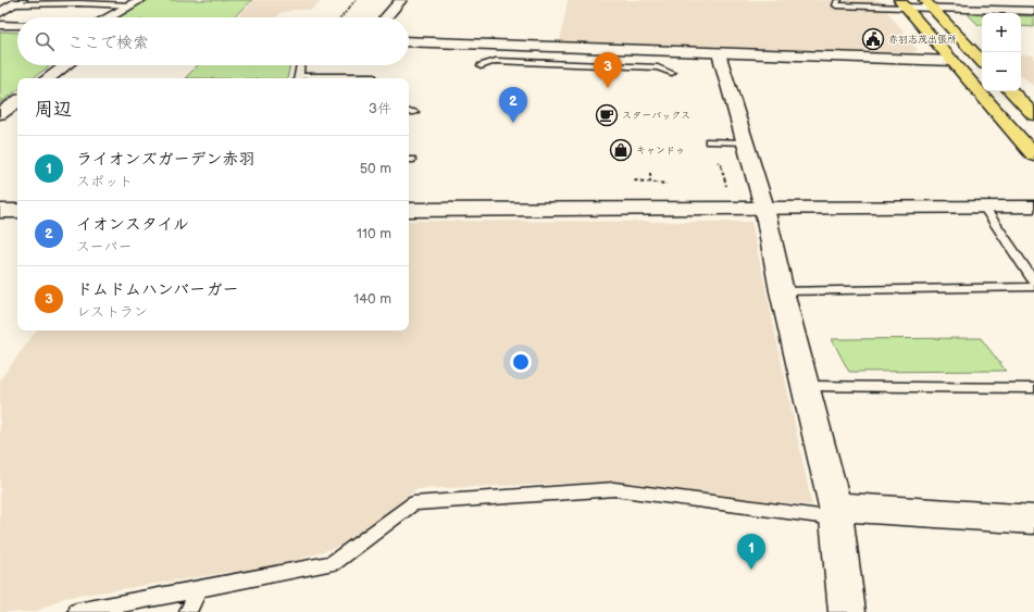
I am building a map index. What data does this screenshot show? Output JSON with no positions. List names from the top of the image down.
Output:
{
  "places": {
    "public building": ["赤羽志茂出張所"],
    "cafe": ["スターバックス"],
    "shop": ["キャンドゥ"]
  },
  "page": {
    "map_buttons": ["+", "−"],
    "search": "ここで検索",
    "pins": ["3", "2", "1"],
    "heading": ["周辺", "3件"],
    "list": [
      {
        "mark": "1",
        "name": "ライオンズガーデン赤羽",
        "note": "スポット",
        "value": "50 m"
      },
      {
        "mark": "2",
        "name": "イオンスタイル",
        "note": "スーパー",
        "value": "110 m"
      },
      {
        "mark": "3",
        "name": "ドムドムハンバーガー",
        "note": "レストラン",
        "value": "140 m"
      }
    ]
  }
}
